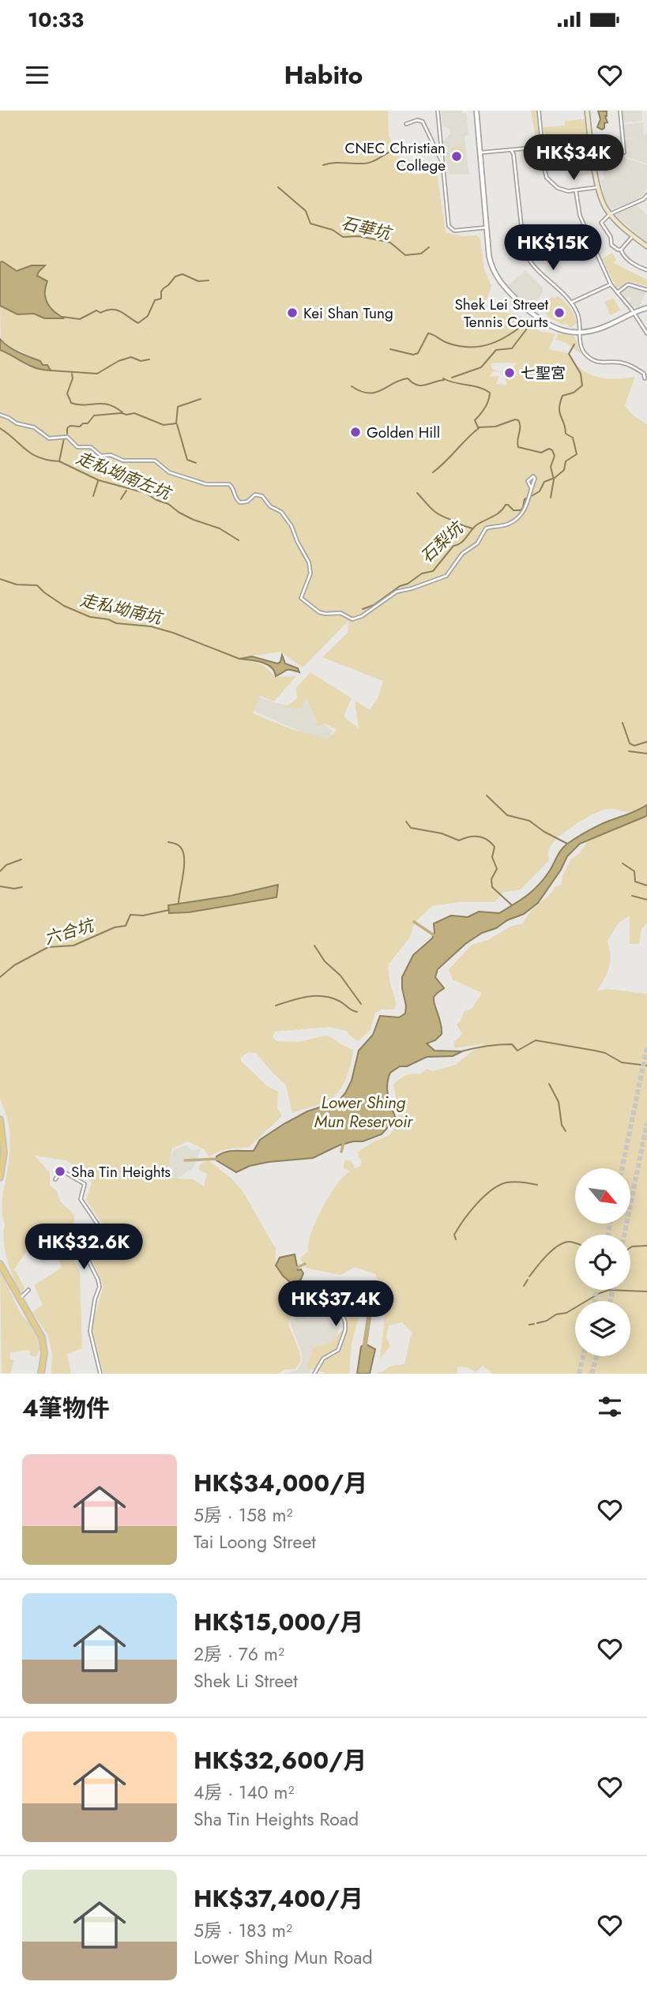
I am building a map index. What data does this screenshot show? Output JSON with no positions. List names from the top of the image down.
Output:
{
  "water": [
    "石華坑",
    "走私坳南左坑",
    "石梨坑",
    "走私坳南坑",
    "六合坑",
    "Lower Shing Mun Reservoir"
  ],
  "places": [
    "CNEC Christian College",
    "Kei Shan Tung",
    "Shek Lei Street Tennis Courts",
    "七聖宮",
    "Golden Hill",
    "Sha Tin Heights"
  ],
  "north": "bottom right",
  "page": {
    "status": "10:33",
    "header": "Habito",
    "price": [
      "HK$34K",
      "HK$15K",
      "HK$32.6K",
      "HK$37.4K"
    ],
    "heading": "4筆物件",
    "list": [
      {
        "name": "HK$34,000/月",
        "note": "5房 · 158 m² · Tai Loong Street"
      },
      {
        "name": "HK$15,000/月",
        "note": "2房 · 76 m² · Shek Li Street"
      },
      {
        "name": "HK$32,600/月",
        "note": "4房 · 140 m² · Sha Tin Heights Road"
      },
      {
        "name": "HK$37,400/月",
        "note": "5房 · 183 m² · Lower Shing Mun Road"
      }
    ]
  }
}
